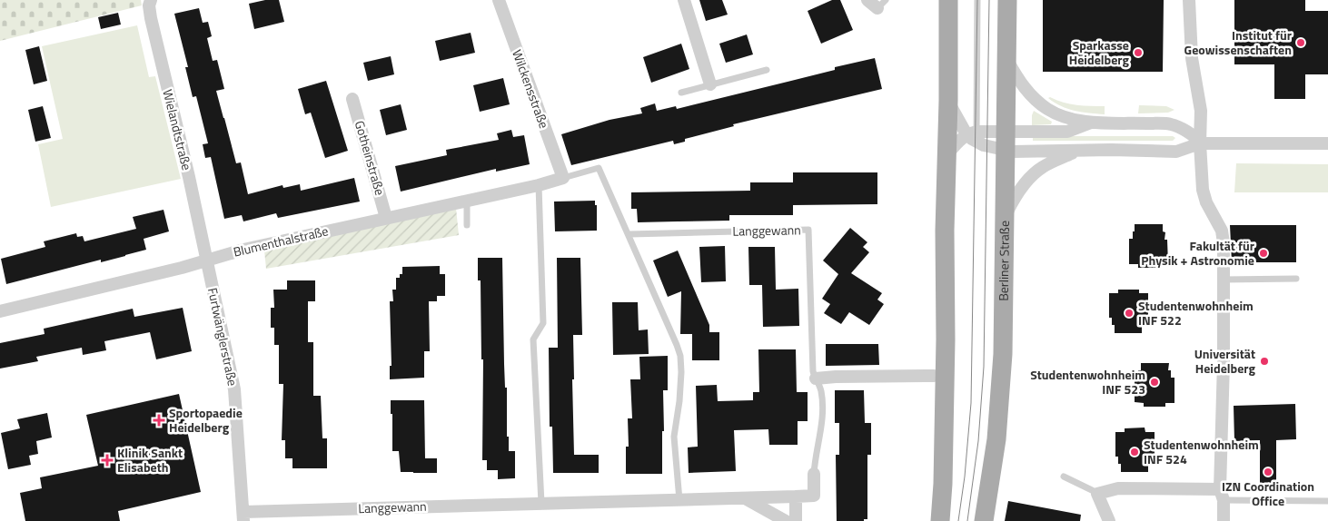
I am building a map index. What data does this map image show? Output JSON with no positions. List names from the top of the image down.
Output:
{
  "streets": {
    "main road": ["Berliner Straße"],
    "street": [
      "Wilckensstraße",
      "Wielandtstraße",
      "Gotheinstraße",
      "Langgewann",
      "Blumenthalstraße",
      "Furtwänglerstraße"
    ]
  },
  "crossings": [
    ["Wilckensstraße", "Blumenthalstraße"],
    ["Wielandtstraße", "Blumenthalstraße"],
    ["Wielandtstraße", "Furtwänglerstraße"],
    ["Gotheinstraße", "Blumenthalstraße"],
    ["Langgewann", "Furtwänglerstraße"],
    ["Blumenthalstraße", "Furtwänglerstraße"]
  ],
  "places": {
    "other": [
      "Institut für Geowissenschaften",
      "Sparkasse Heidelberg",
      "Fakultät für Physik + Astronomie",
      "Studentenwohnheim INF 522",
      "Universität Heidelberg",
      "Studentenwohnheim INF 523",
      "Studentenwohnheim INF 524",
      "IZN Coordination Office"
    ],
    "health": ["Sportopaedie Heidelberg", "Klinik Sankt Elisabeth"]
  }
}
